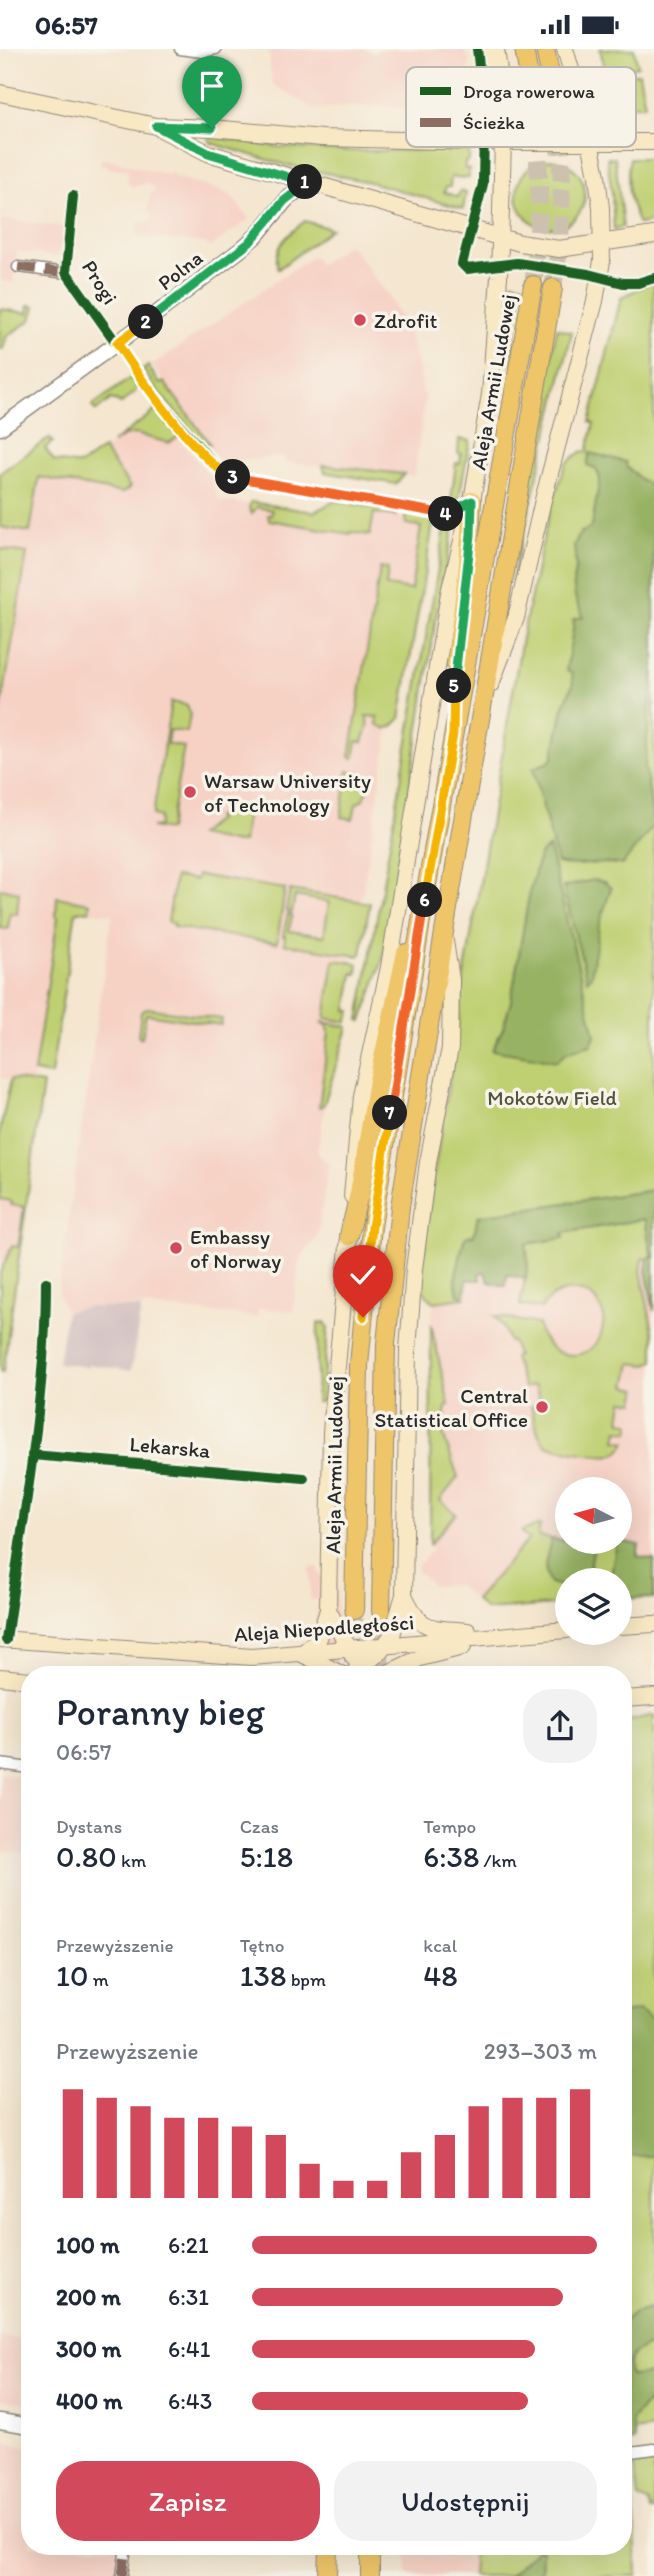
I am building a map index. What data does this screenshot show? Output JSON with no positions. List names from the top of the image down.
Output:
{
  "streets": {
    "main road": ["Aleja Armii Ludowej", "Aleja Niepodległości"],
    "street": ["Polna", "Progi", "Lekarska"]
  },
  "crossings": [
    ["Polna", "Progi"]
  ],
  "parks": ["Mokotów Field"],
  "places": [
    "Zdrofit",
    "Warsaw University of Technology",
    "Embassy of Norway",
    "Central Statistical Office"
  ],
  "legend": ["Droga rowerowa", "Ścieżka"],
  "north": "left",
  "page": {
    "status": "06:57",
    "pins": [
      "1",
      "2",
      "3",
      "4",
      "5",
      "6",
      "7"
    ],
    "heading": ["Poranny bieg", "06:57"],
    "stats": [
      ["Dystans", "0.80 km"],
      ["Czas", "5:18"],
      ["Tempo", "6:38 /km"],
      ["Przewyższenie", "10 m"],
      ["Tętno", "138 bpm"],
      ["kcal", "48"]
    ],
    "chart": ["Przewyższenie", "293–303 m"],
    "list": [
      {
        "name": "100 m",
        "note": "6:21"
      },
      {
        "name": "200 m",
        "note": "6:31"
      },
      {
        "name": "300 m",
        "note": "6:41"
      },
      {
        "name": "400 m",
        "note": "6:43"
      }
    ],
    "buttons": ["Zapisz", "Udostępnij"]
  }
}
